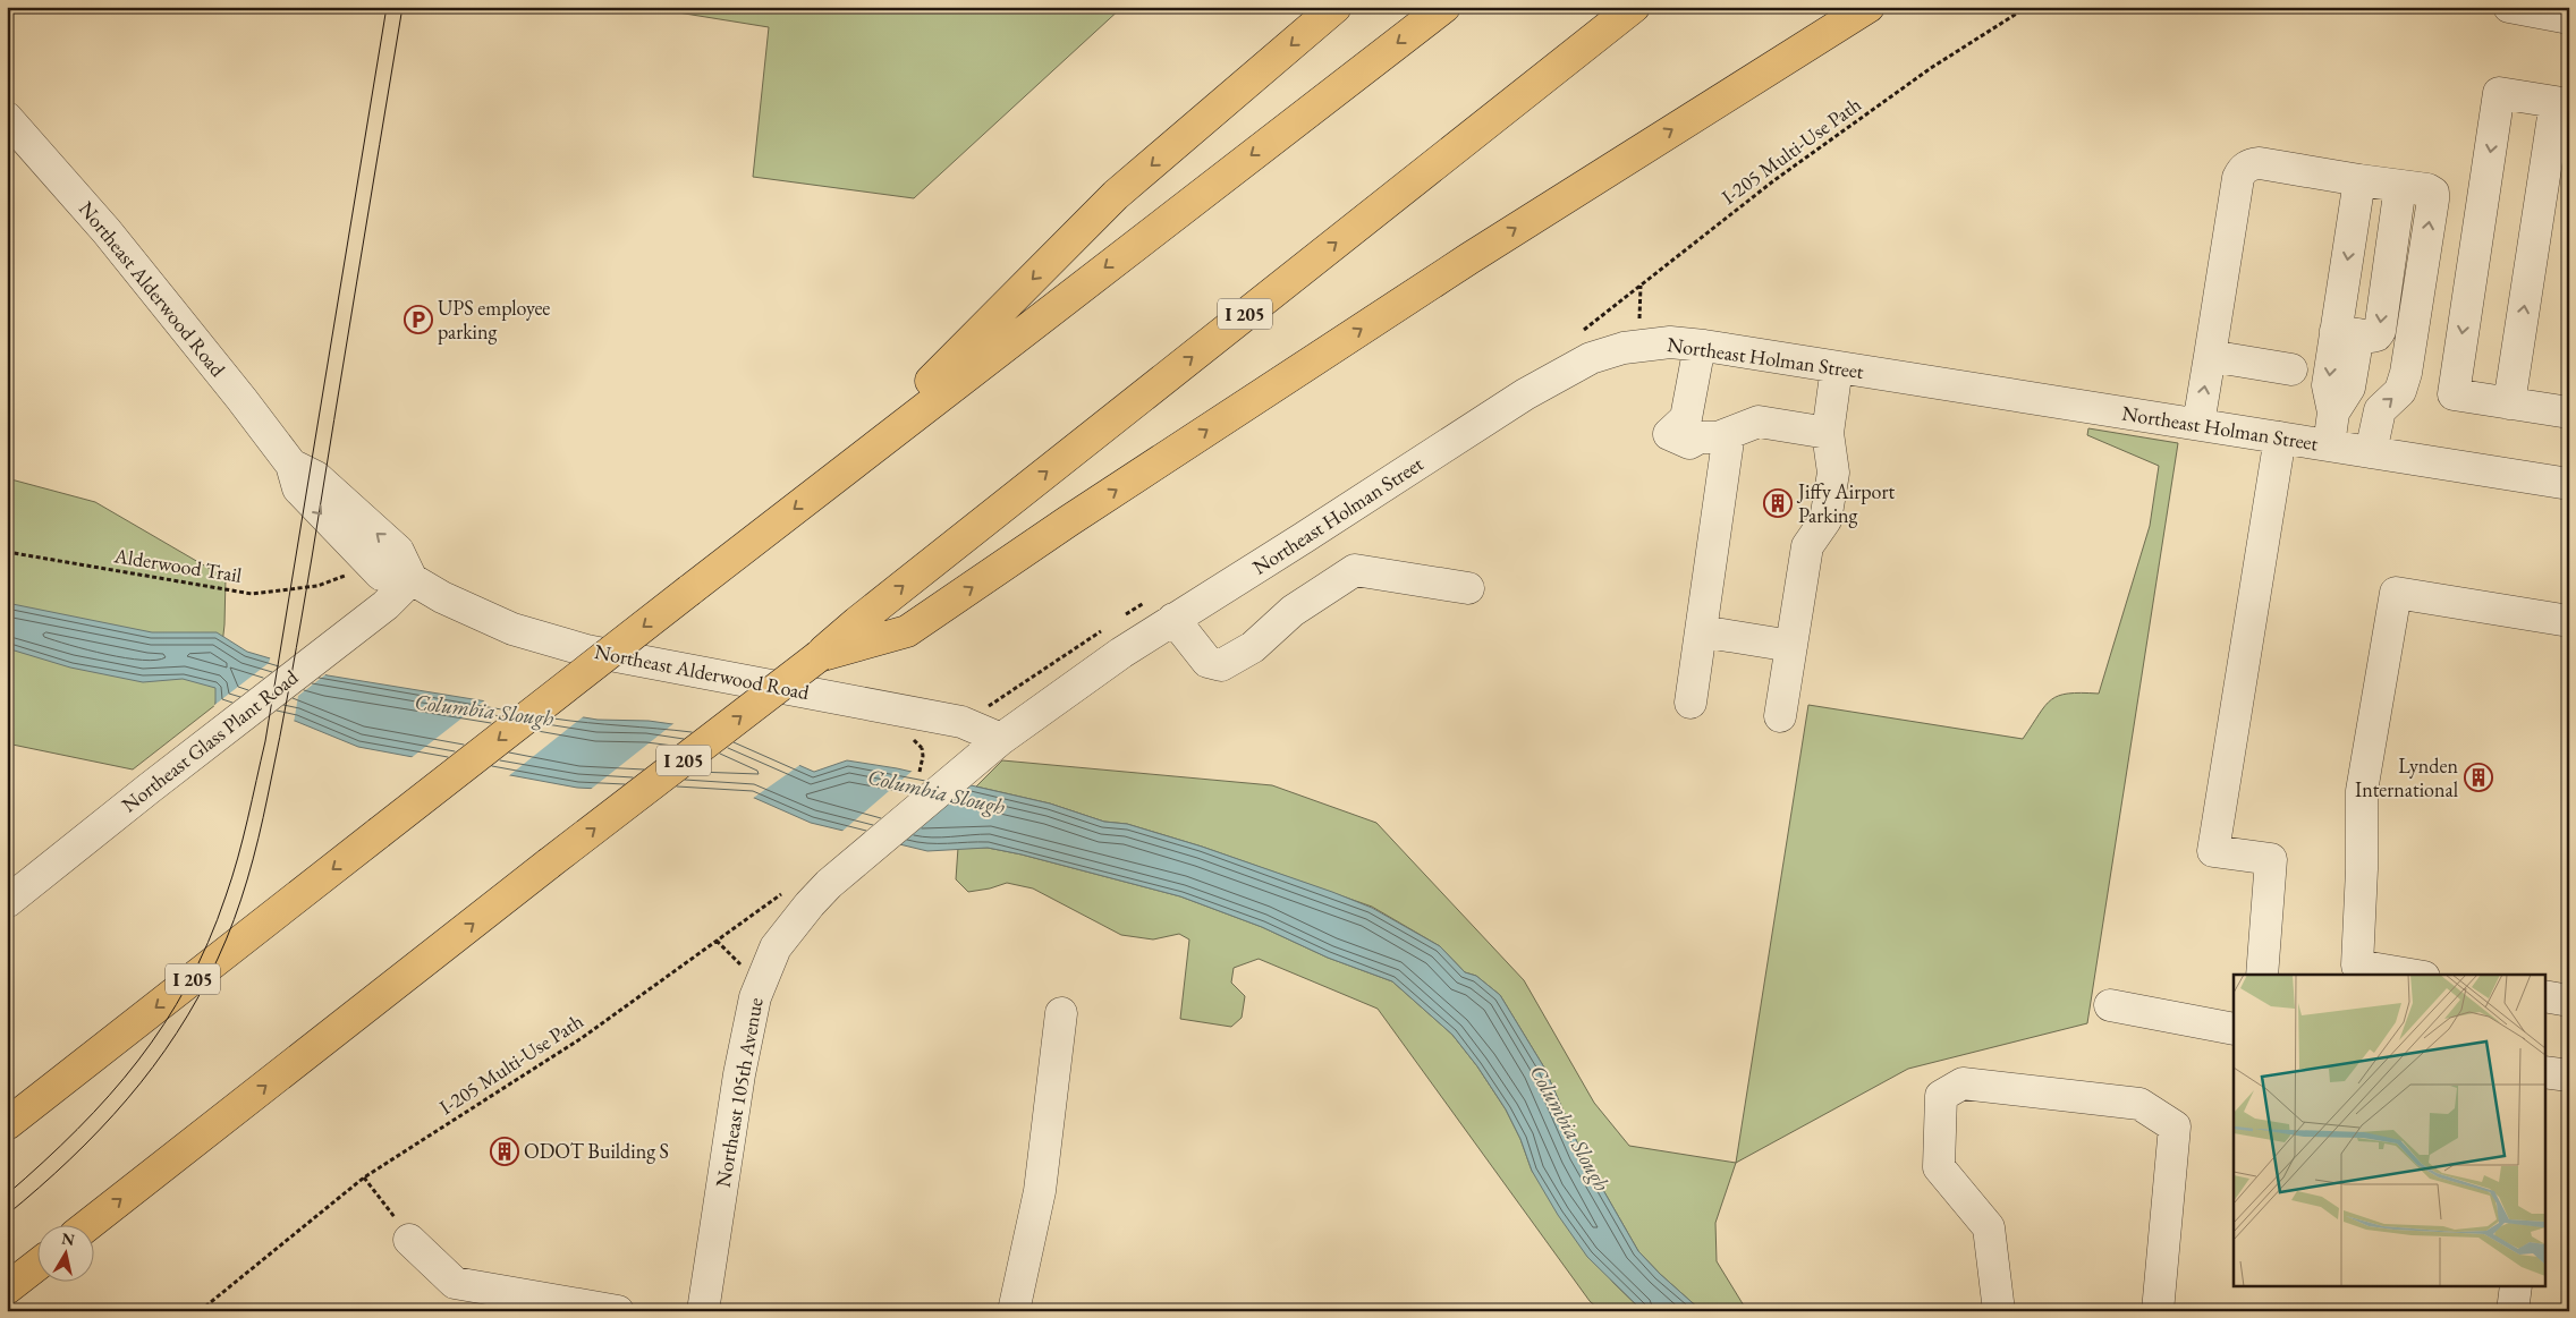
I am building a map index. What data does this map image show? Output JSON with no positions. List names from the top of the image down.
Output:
{
  "streets": {
    "highway": ["I 205"],
    "street": [
      "Northeast Alderwood Road",
      "Northeast Holman Street",
      "Northeast Glass Plant Road",
      "Northeast 105th Avenue"
    ],
    "path": ["I-205 Multi-Use Path", "Alderwood Trail"]
  },
  "crossings": [
    ["Northeast Alderwood Road", "Northeast Holman Street"],
    ["Northeast Alderwood Road", "Northeast Glass Plant Road"],
    ["Northeast Alderwood Road", "Northeast 105th Avenue"],
    ["Northeast Holman Street", "Northeast 105th Avenue"]
  ],
  "water": ["Columbia Slough"],
  "places": {
    "parking": ["UPS employee parking"],
    "building": ["Jiffy Airport Parking", "Lynden International", "ODOT Building S"]
  },
  "north": "top"
}
